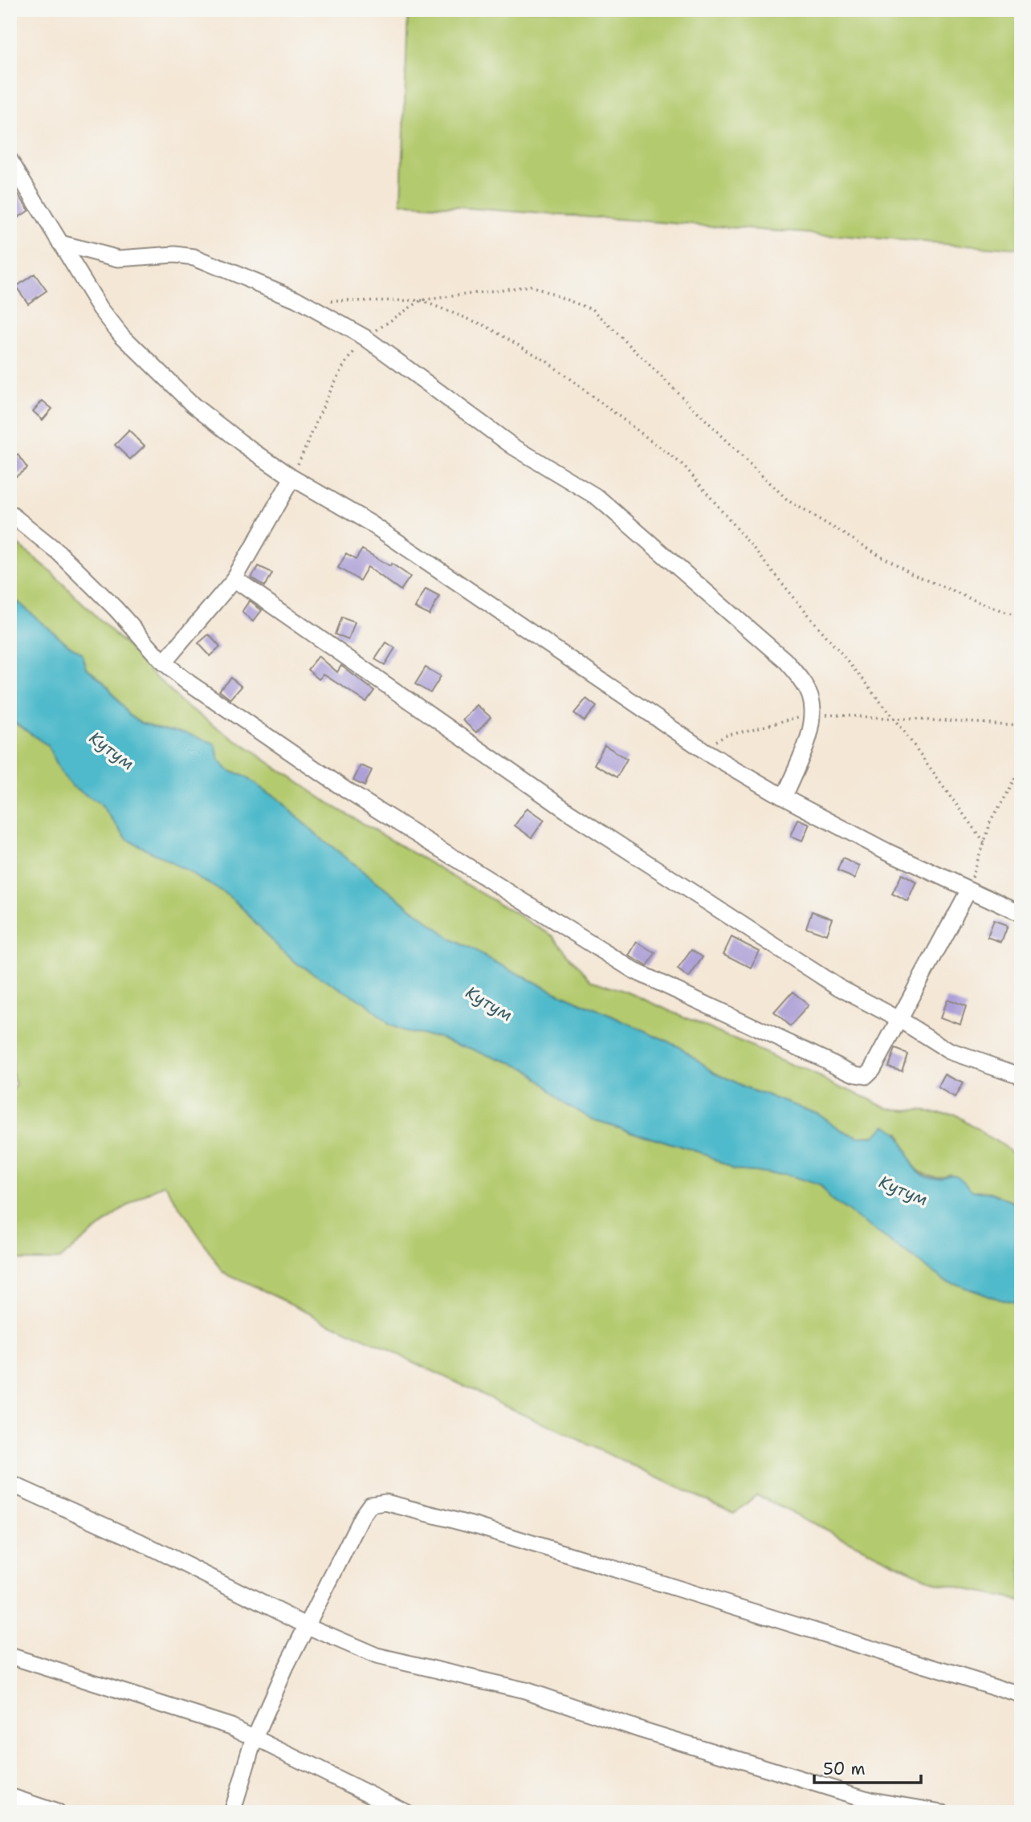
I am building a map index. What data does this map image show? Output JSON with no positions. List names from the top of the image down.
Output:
{
  "water": ["Кутум"],
  "scale_bar": "50 m"
}
